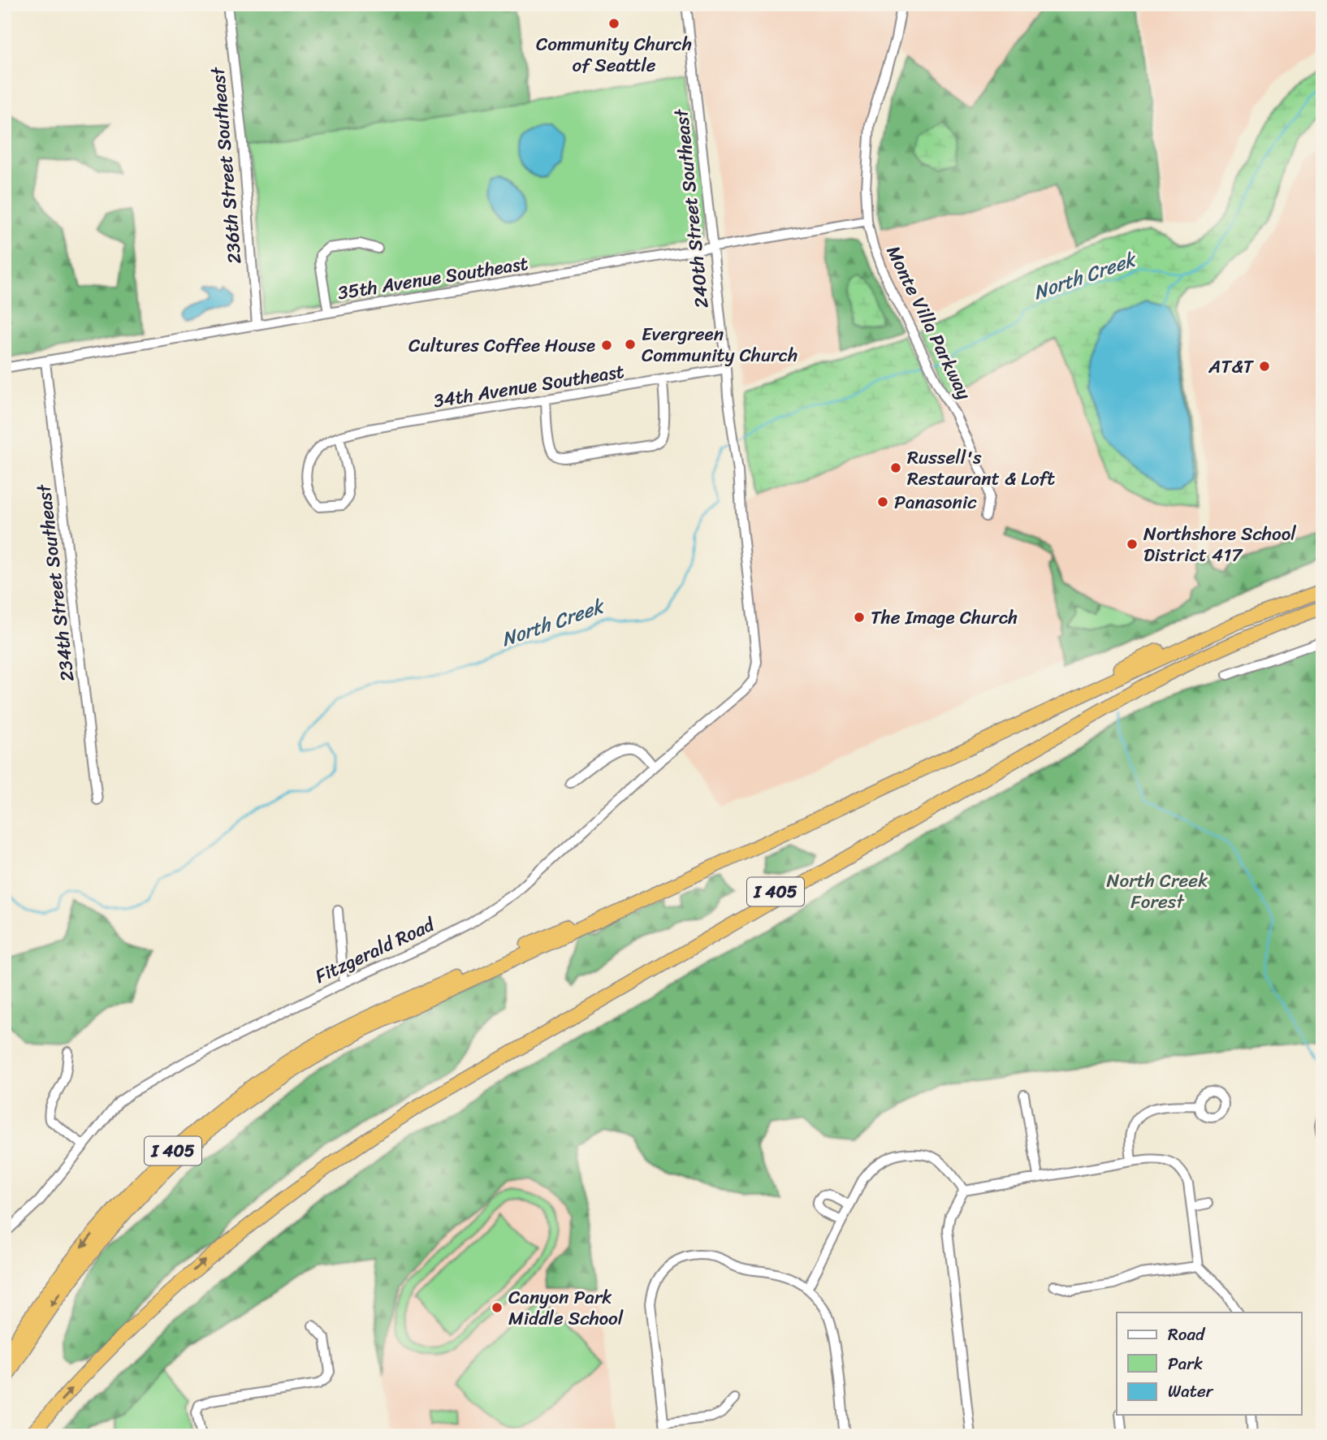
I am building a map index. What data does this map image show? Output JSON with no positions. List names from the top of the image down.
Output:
{
  "streets": {
    "highway": ["I 405"],
    "street": [
      "236th Street Southeast",
      "240th Street Southeast",
      "35th Avenue Southeast",
      "Monte Villa Parkway",
      "34th Avenue Southeast",
      "234th Street Southeast",
      "Fitzgerald Road"
    ]
  },
  "crossings": [
    ["236th Street Southeast", "35th Avenue Southeast"],
    ["240th Street Southeast", "35th Avenue Southeast"],
    ["240th Street Southeast", "34th Avenue Southeast"],
    ["240th Street Southeast", "Fitzgerald Road"],
    ["35th Avenue Southeast", "Monte Villa Parkway"],
    ["35th Avenue Southeast", "234th Street Southeast"]
  ],
  "water": ["North Creek"],
  "parks": ["North Creek Forest"],
  "places": [
    "Community Church of Seattle",
    "Evergreen Community Church",
    "Cultures Coffee House",
    "AT&T",
    "Russell's Restaurant & Loft",
    "Panasonic",
    "Northshore School District 417",
    "The Image Church",
    "Canyon Park Middle School"
  ],
  "legend": ["Road", "Park", "Water"]
}
